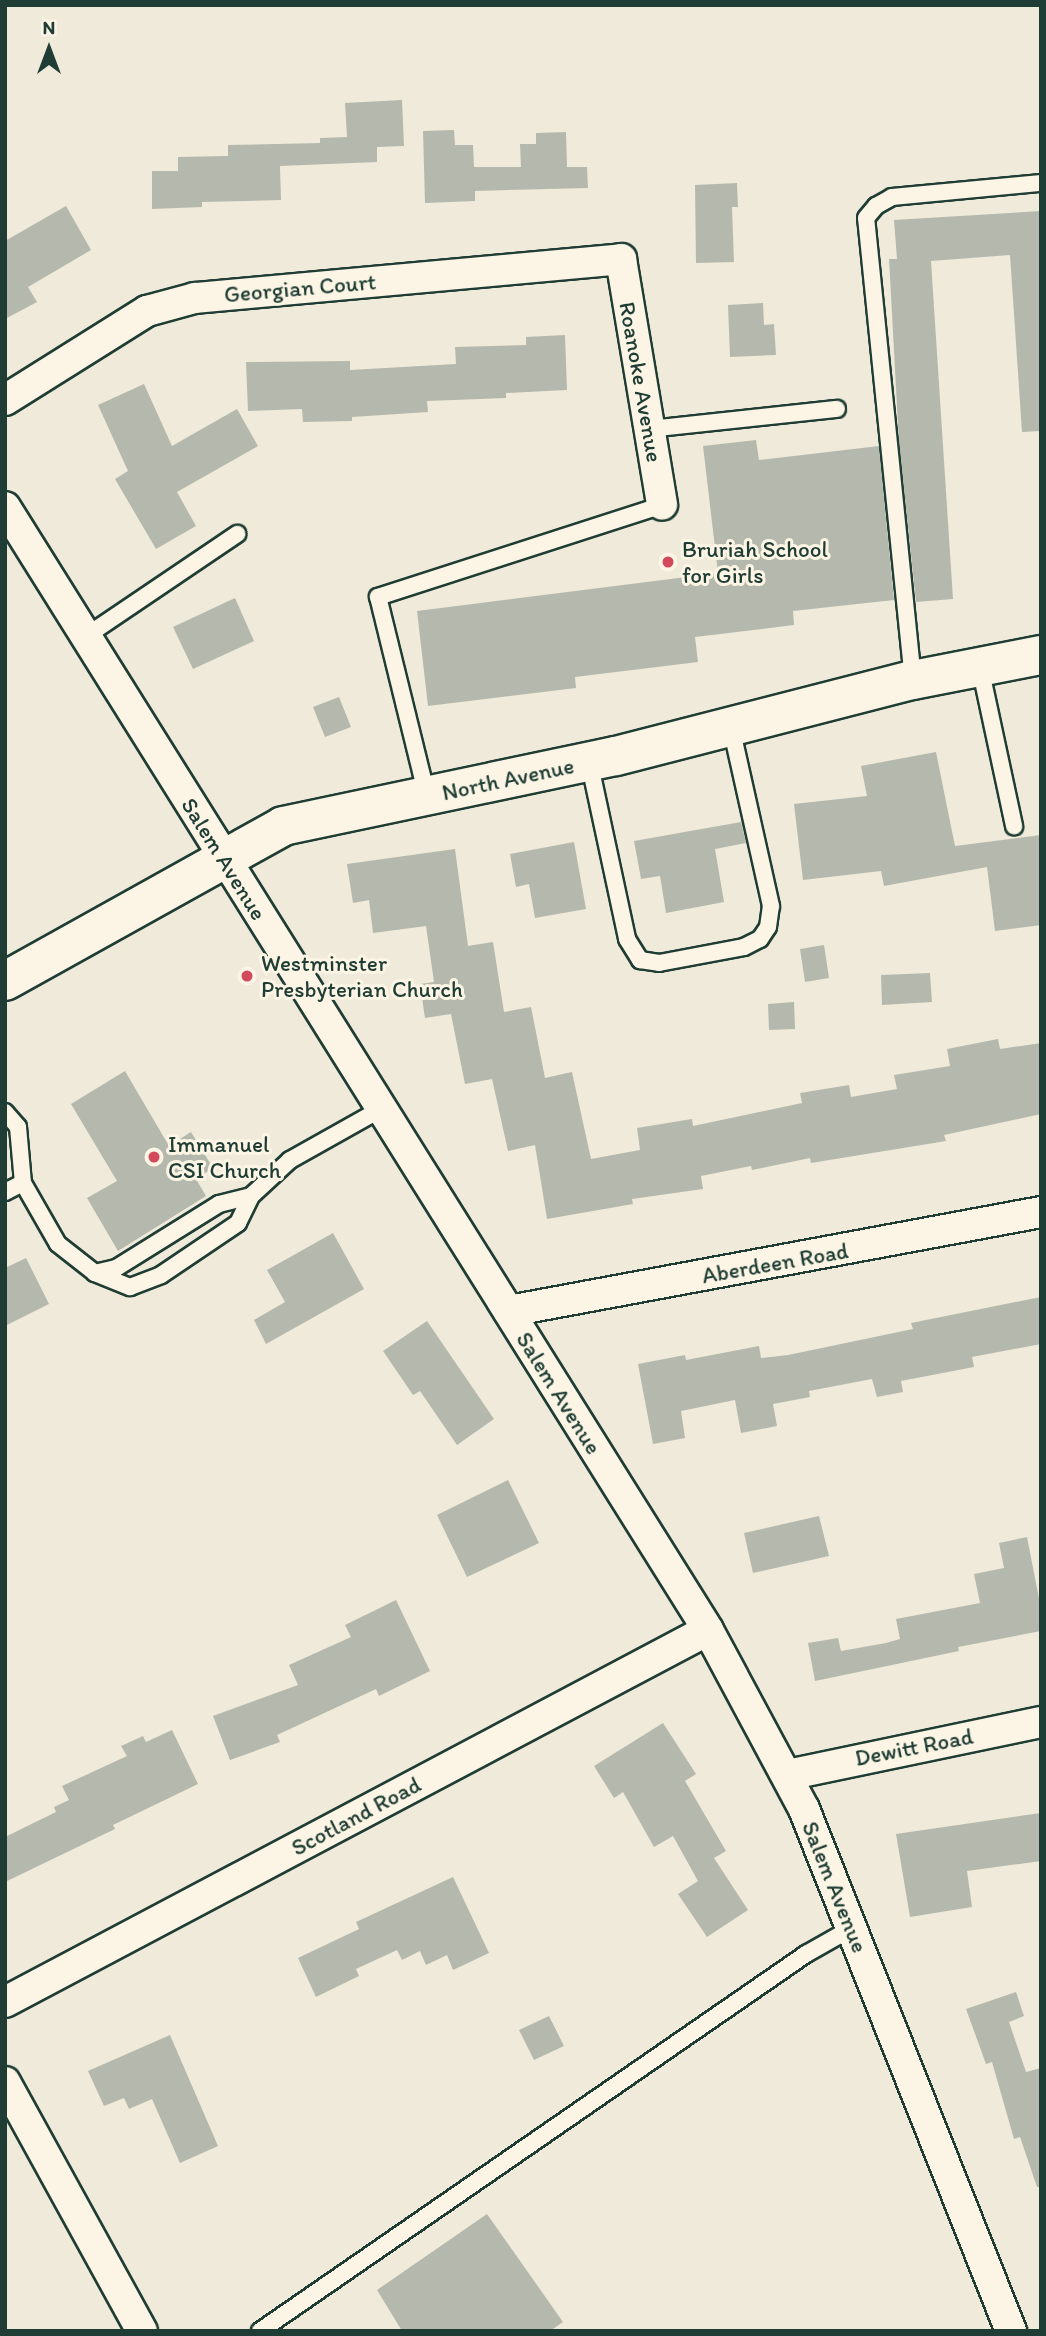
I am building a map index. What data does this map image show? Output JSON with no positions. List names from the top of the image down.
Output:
{
  "streets": {
    "main road": ["North Avenue"],
    "street": [
      "Georgian Court",
      "Roanoke Avenue",
      "Salem Avenue",
      "Aberdeen Road",
      "Dewitt Road",
      "Scotland Road"
    ]
  },
  "crossings": [
    ["Georgian Court", "Roanoke Avenue"],
    ["North Avenue", "Salem Avenue"],
    ["Salem Avenue", "Aberdeen Road"],
    ["Salem Avenue", "Dewitt Road"],
    ["Salem Avenue", "Scotland Road"]
  ],
  "places": ["Bruriah School for Girls", "Westminster Presbyterian Church", "Immanuel CSI Church"],
  "north": "top"
}
